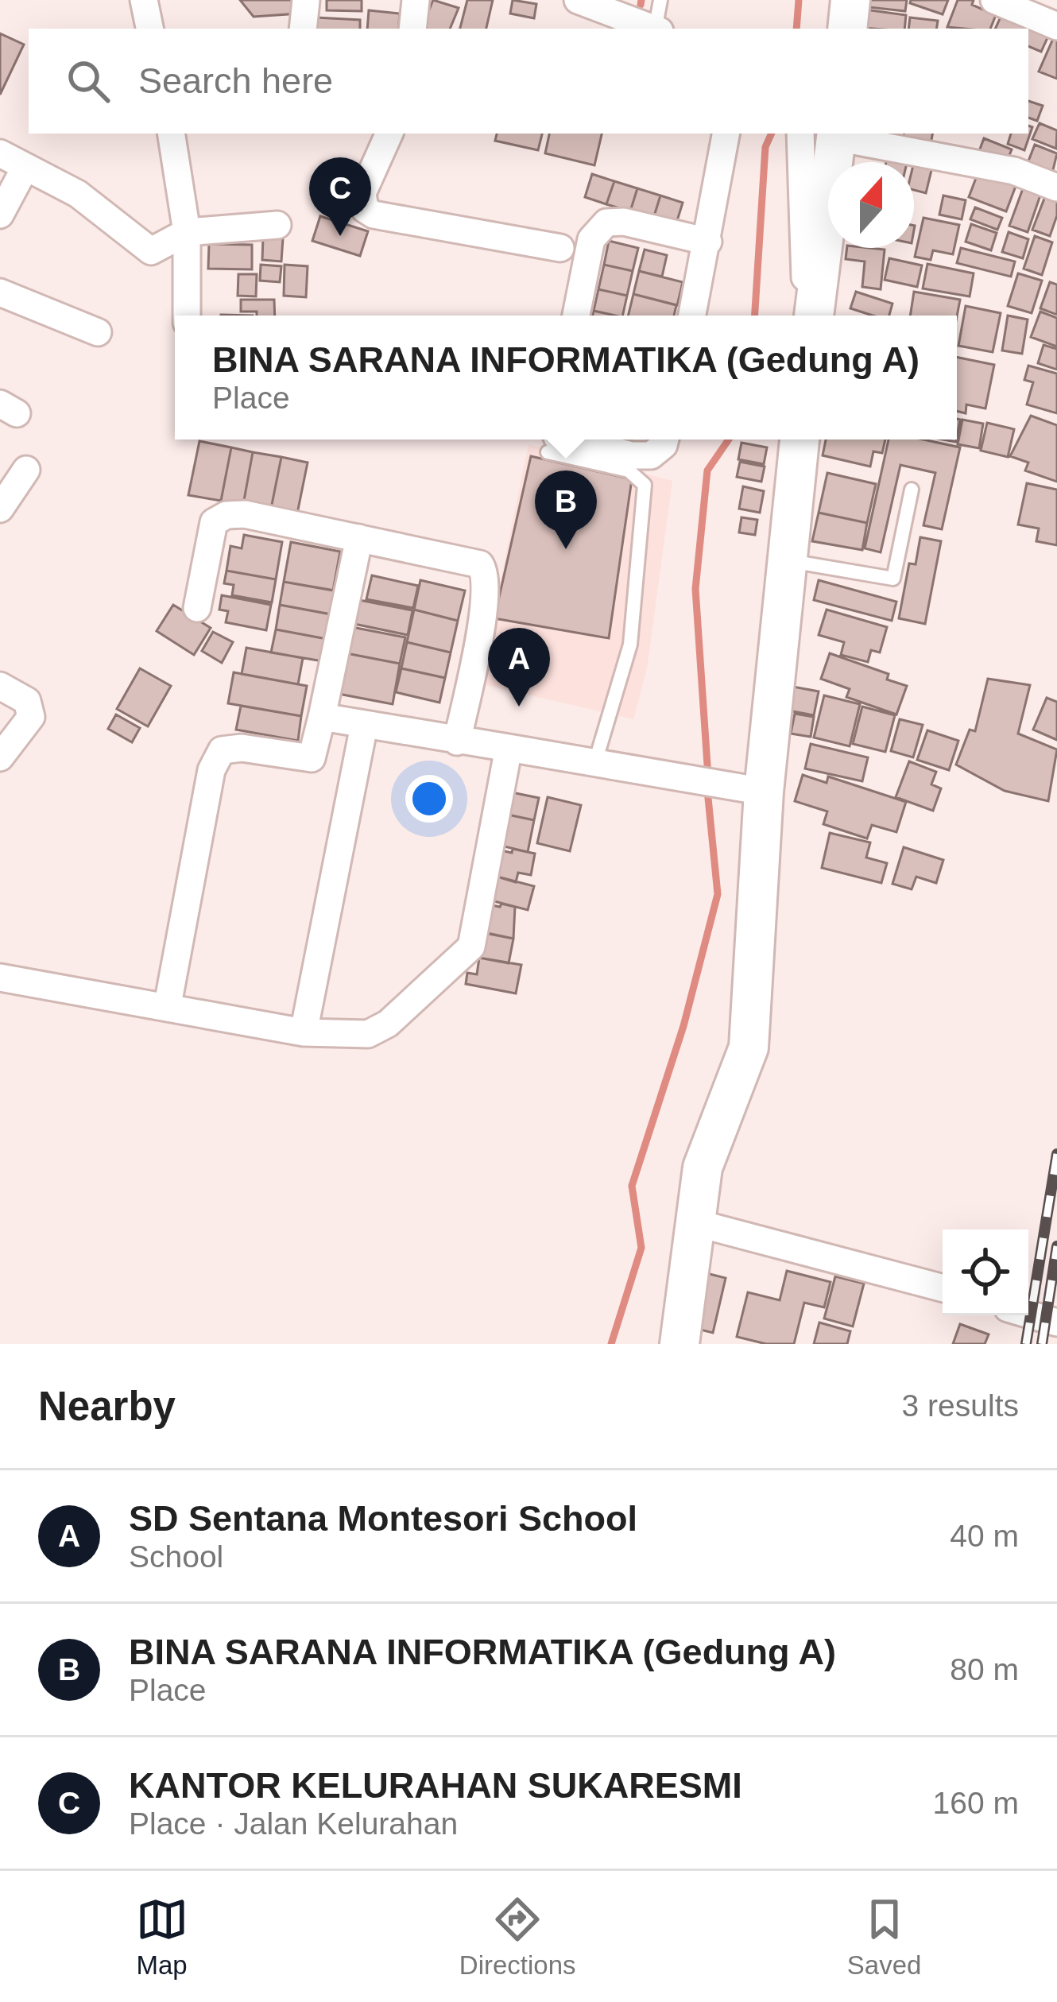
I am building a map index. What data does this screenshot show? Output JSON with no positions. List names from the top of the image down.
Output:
{
  "north": "top",
  "page": {
    "search": "Search here",
    "pins": ["C", "B", "A"],
    "popup": ["BINA SARANA INFORMATIKA (Gedung A)", "Place"],
    "heading": ["Nearby", "3 results"],
    "list": [
      {
        "mark": "A",
        "name": "SD Sentana Montesori School",
        "note": "School",
        "value": "40 m"
      },
      {
        "mark": "B",
        "name": "BINA SARANA INFORMATIKA (Gedung A)",
        "note": "Place",
        "value": "80 m"
      },
      {
        "mark": "C",
        "name": "KANTOR KELURAHAN SUKARESMI",
        "note": "Place · Jalan Kelurahan",
        "value": "160 m"
      }
    ],
    "nav": ["Map", "Directions", "Saved"]
  }
}
